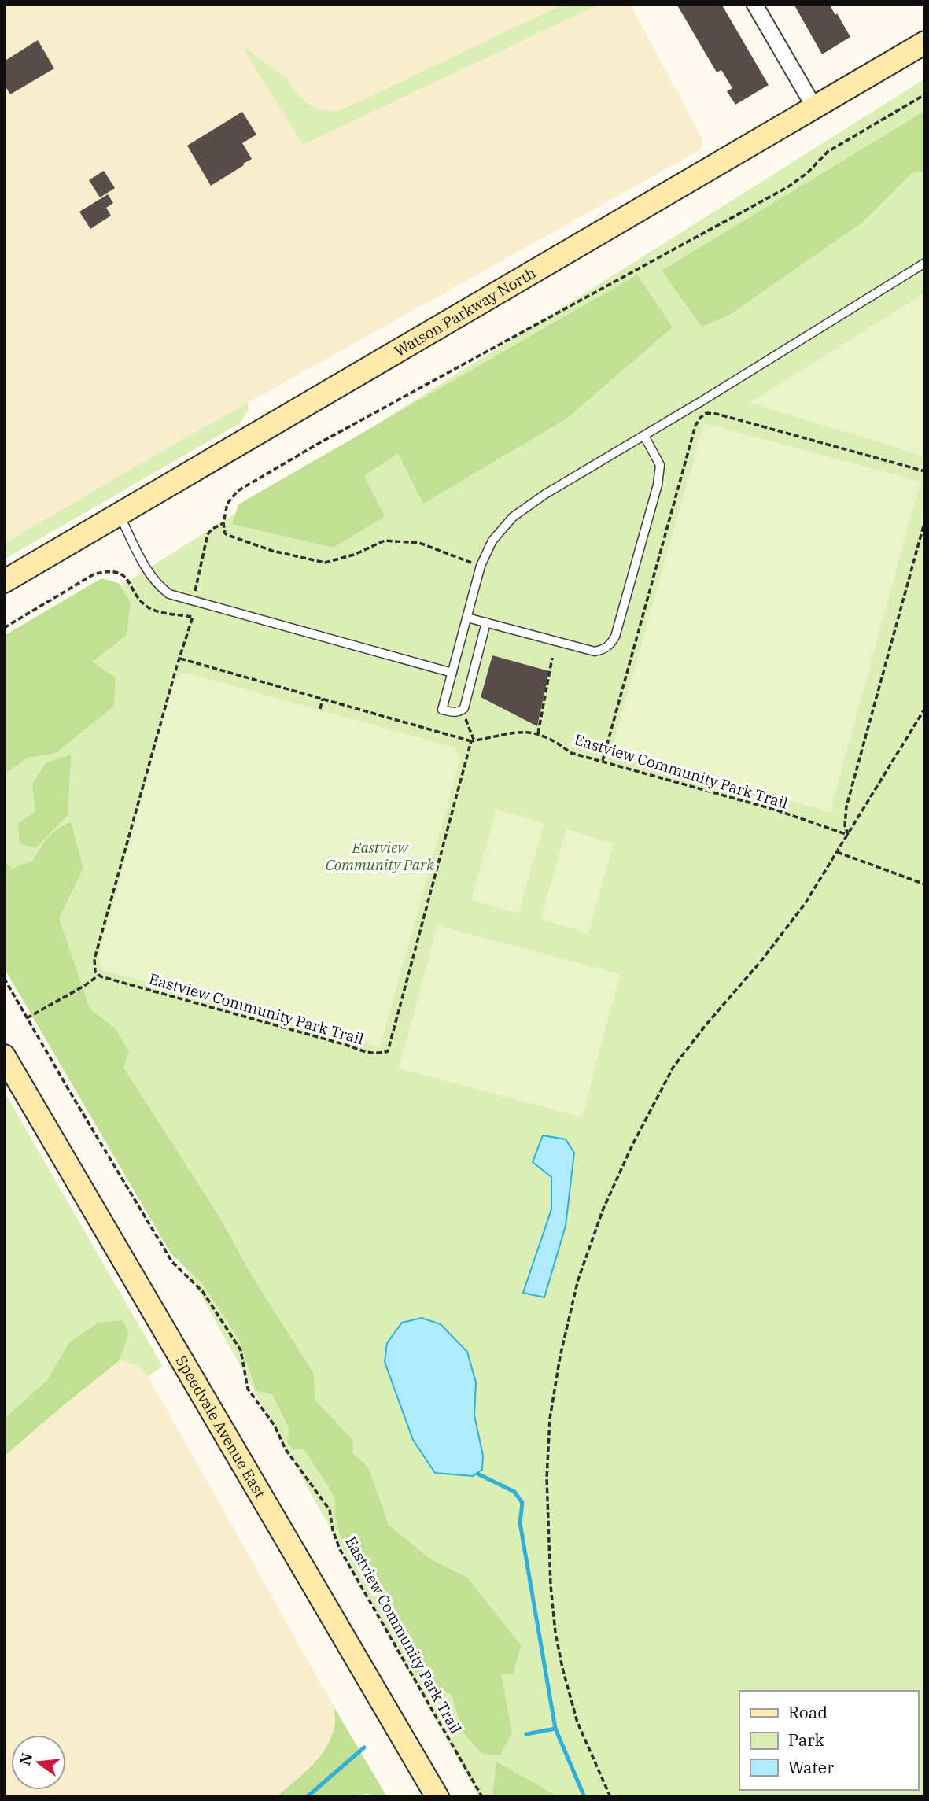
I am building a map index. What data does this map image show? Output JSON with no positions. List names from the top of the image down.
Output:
{
  "streets": {
    "main road": ["Watson Parkway North", "Speedvale Avenue East"],
    "path": ["Eastview Community Park Trail"]
  },
  "parks": ["Eastview Community Park"],
  "legend": ["Road", "Park", "Water"],
  "north": "left"
}
